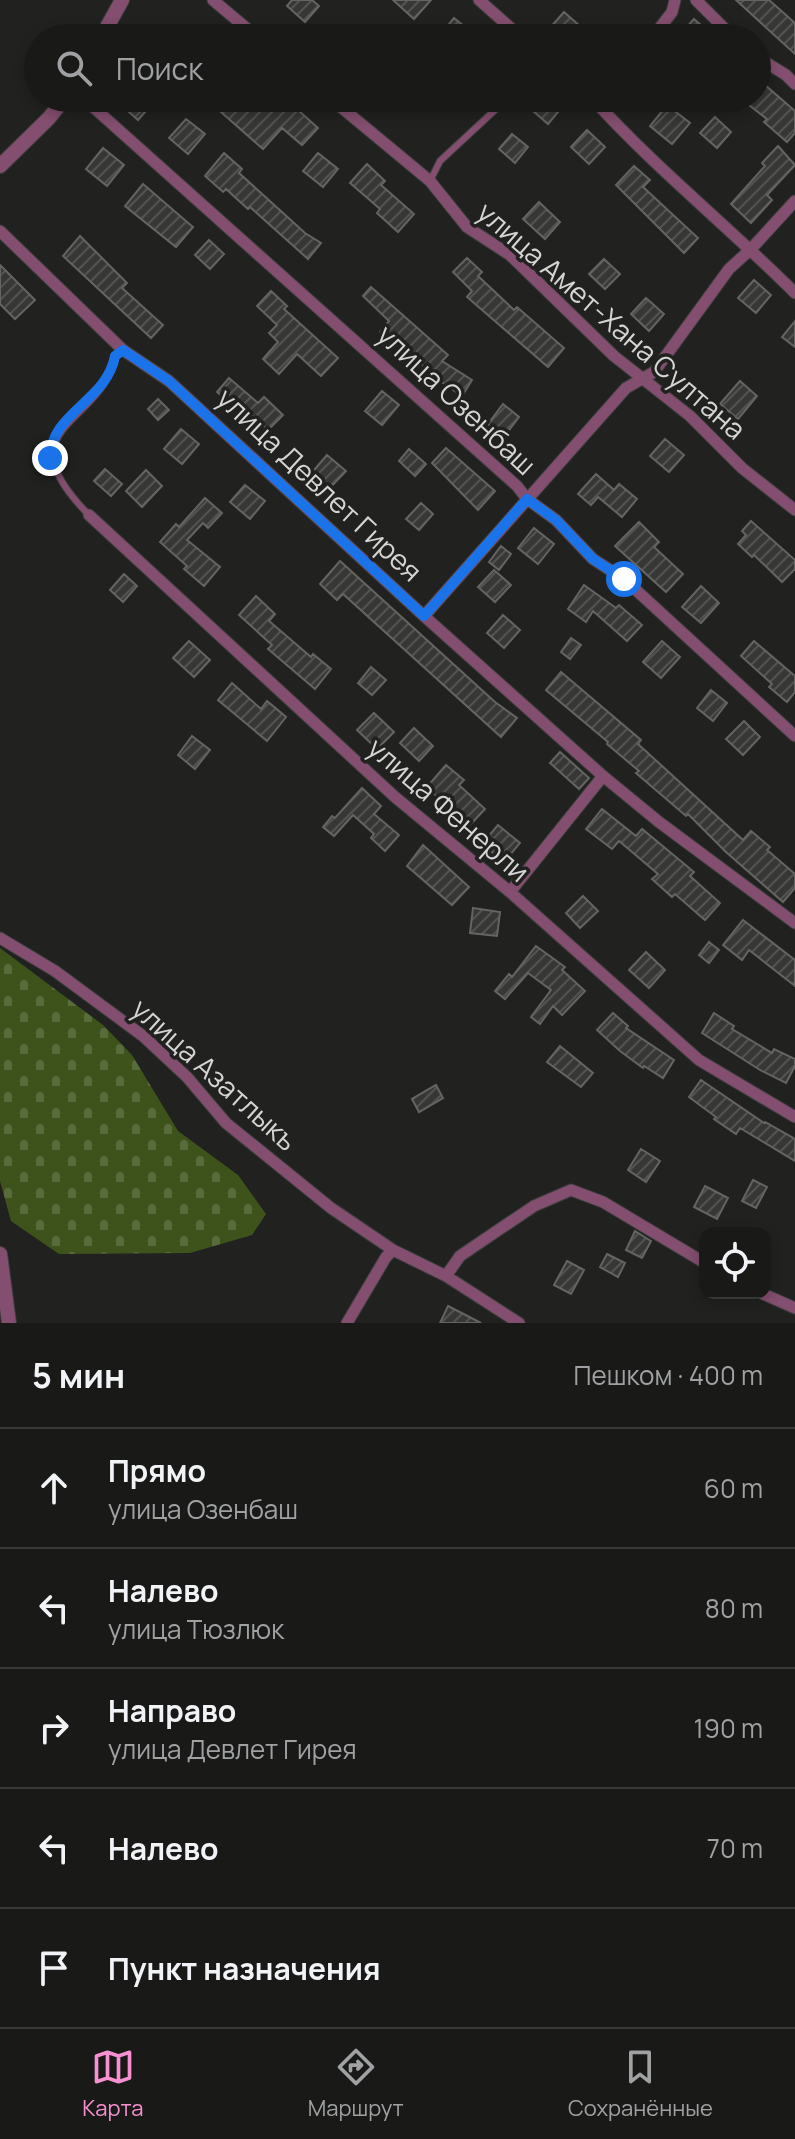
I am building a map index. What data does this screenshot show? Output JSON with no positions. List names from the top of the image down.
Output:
{
  "streets": {
    "street": [
      "улица Амет-Хана Султана",
      "улица Озенбаш",
      "улица Девлет Гирея",
      "улица Фенерли",
      "улица Азатлыкъ"
    ]
  },
  "page": {
    "search": "Поиск",
    "heading": ["5 мин", "Пешком · 400 m"],
    "list": [
      ["Прямо", "улица Озенбаш", "60 m"],
      ["Налево", "улица Тюзлюк", "80 m"],
      ["Направо", "улица Девлет Гирея", "190 m"],
      ["Налево", "70 m"],
      "Пункт назначения"
    ],
    "nav": ["Карта", "Маршрут", "Сохранённые"]
  }
}
